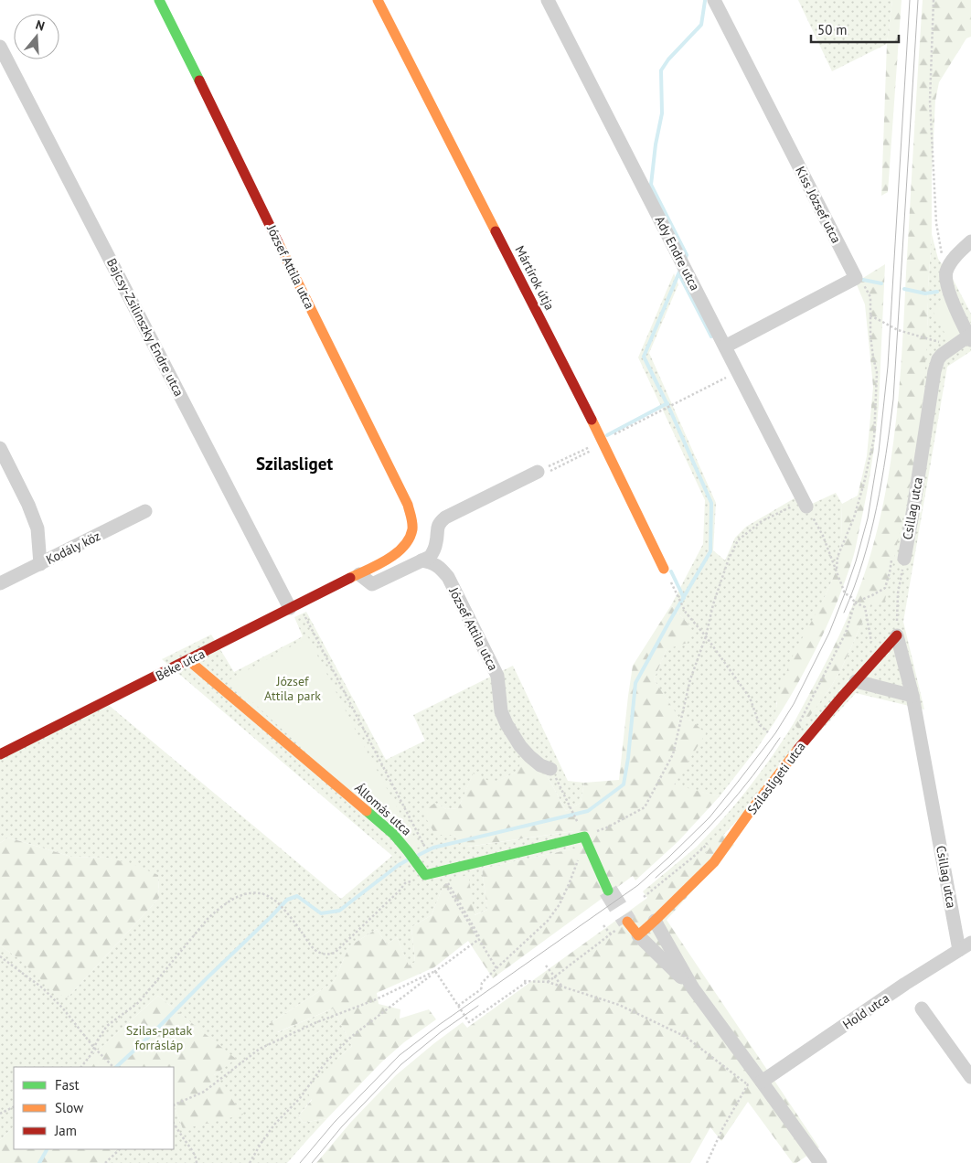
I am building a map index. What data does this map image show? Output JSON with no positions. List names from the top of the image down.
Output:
{
  "streets": {
    "street": [
      "Kiss József utca",
      "Ady Endre utca",
      "József Attila utca",
      "Mártírok útja",
      "Bajcsy-Zsilinszky Endre utca",
      "Csillag utca",
      "Kodály köz",
      "Béke utca",
      "Szilasligeti utca",
      "Állomás utca",
      "Hold utca"
    ]
  },
  "crossings": [
    ["József Attila utca", "Béke utca"],
    ["Bajcsy-Zsilinszky Endre utca", "Béke utca"],
    ["Csillag utca", "Szilasligeti utca"],
    ["Csillag utca", "Hold utca"],
    ["Béke utca", "Állomás utca"]
  ],
  "districts": ["Szilasliget"],
  "parks": ["József Attila park", "Szilas-patak forrásláp"],
  "legend": ["Fast", "Slow", "Jam"],
  "scale_bar": "50 m",
  "north": "top"
}
